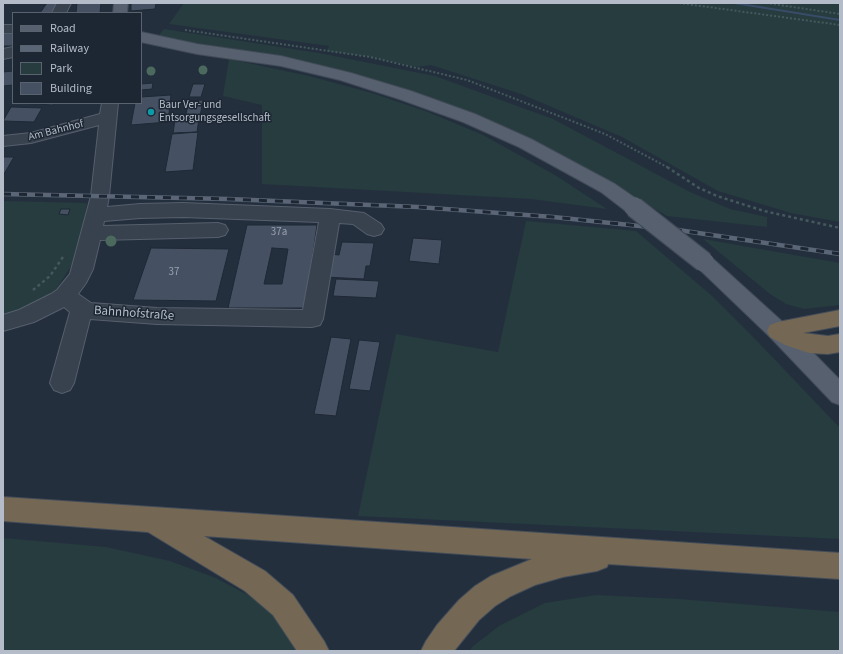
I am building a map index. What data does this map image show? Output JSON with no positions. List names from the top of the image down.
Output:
{
  "streets": {
    "street": ["Am Bahnhof", "Bahnhofstraße"]
  },
  "places": ["Baur Ver- und Entsorgungsgesellschaft"],
  "house_numbers": ["37a", "37"],
  "legend": [
    "Road",
    "Railway",
    "Park",
    "Building"
  ]
}
